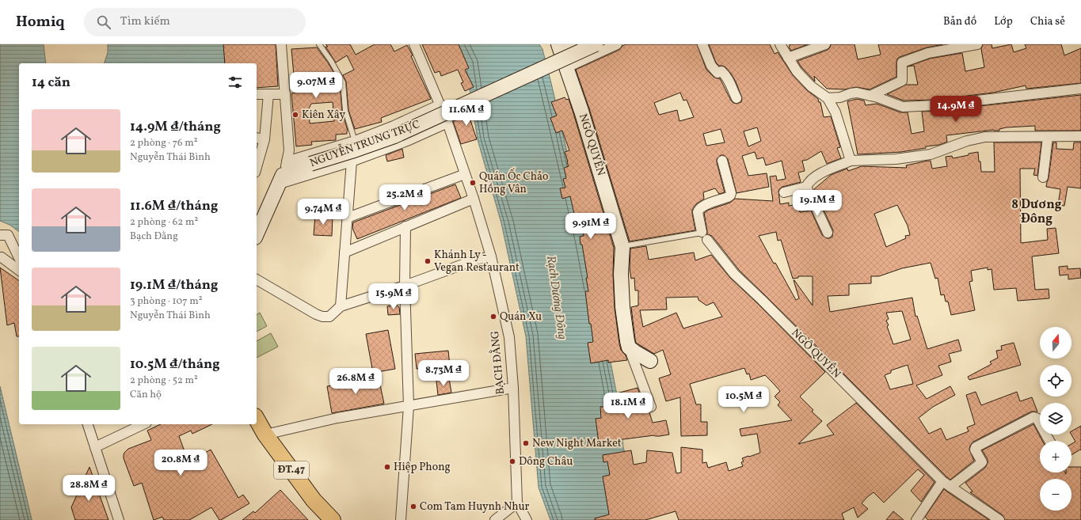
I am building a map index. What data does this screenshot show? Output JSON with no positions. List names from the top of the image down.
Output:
{
  "streets": {
    "main road": ["NGUYỄN TRUNG TRỰC", "NGÔ QUYỀN", "ĐT.47"],
    "street": ["BẠCH ĐẰNG"]
  },
  "crossings": [
    ["NGUYỄN TRUNG TRỰC", "BẠCH ĐẰNG"]
  ],
  "districts": ["8 Dương Đông"],
  "water": ["Rạch Dương Đông"],
  "places": [
    "Kiên Xây",
    "Quán Ốc Chảo Hồng Vân",
    "Khánh Ly - Vegan Restaurant",
    "Quán Xu",
    "New Night Market",
    "Dông Châu",
    "Hiệp Phong",
    "Com Tam Huynh Nhur"
  ],
  "north": "top",
  "page": {
    "header": "Homiq",
    "search": "Tìm kiếm",
    "nav": ["Bản đồ", "Lớp", "Chia sẻ"],
    "heading": "14 căn",
    "price": [
      "9.07M ₫",
      "14.9M ₫",
      "11.6M ₫",
      "25.2M ₫",
      "19.1M ₫",
      "9.74M ₫",
      "9.91M ₫",
      "15.9M ₫",
      "8.73M ₫",
      "26.8M ₫",
      "10.5M ₫",
      "18.1M ₫",
      "20.8M ₫",
      "28.8M ₫"
    ],
    "list": [
      {
        "name": "14.9M ₫/tháng",
        "note": "2 phòng · 76 m² · Nguyễn Thái Bình"
      },
      {
        "name": "11.6M ₫/tháng",
        "note": "2 phòng · 62 m² · Bạch Đằng"
      },
      {
        "name": "19.1M ₫/tháng",
        "note": "3 phòng · 107 m² · Nguyễn Thái Bình"
      },
      {
        "name": "10.5M ₫/tháng",
        "note": "2 phòng · 52 m² · Căn hộ"
      }
    ],
    "map_buttons": ["+", "−"]
  }
}
